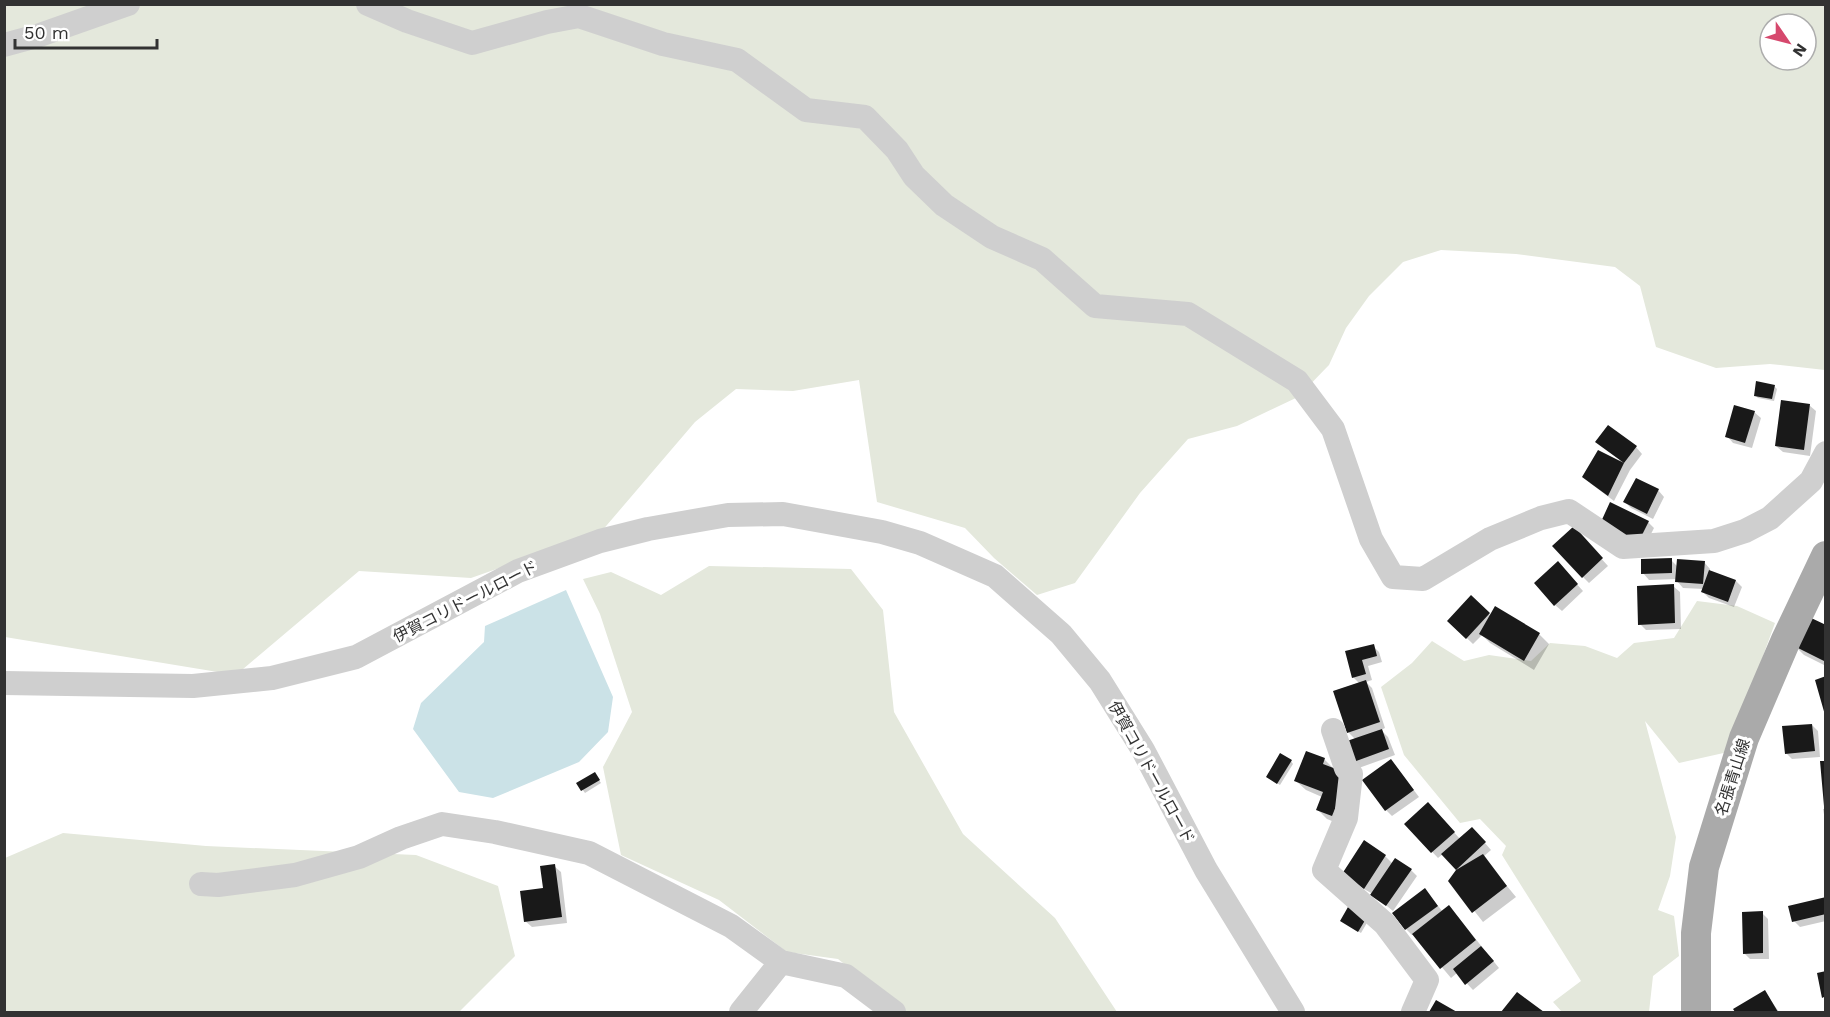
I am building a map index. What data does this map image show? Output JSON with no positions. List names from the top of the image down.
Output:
{
  "streets": {
    "main road": ["名張青山線"],
    "street": ["伊賀コリドールロード"]
  },
  "scale_bar": "50 m",
  "north": "bottom right"
}
